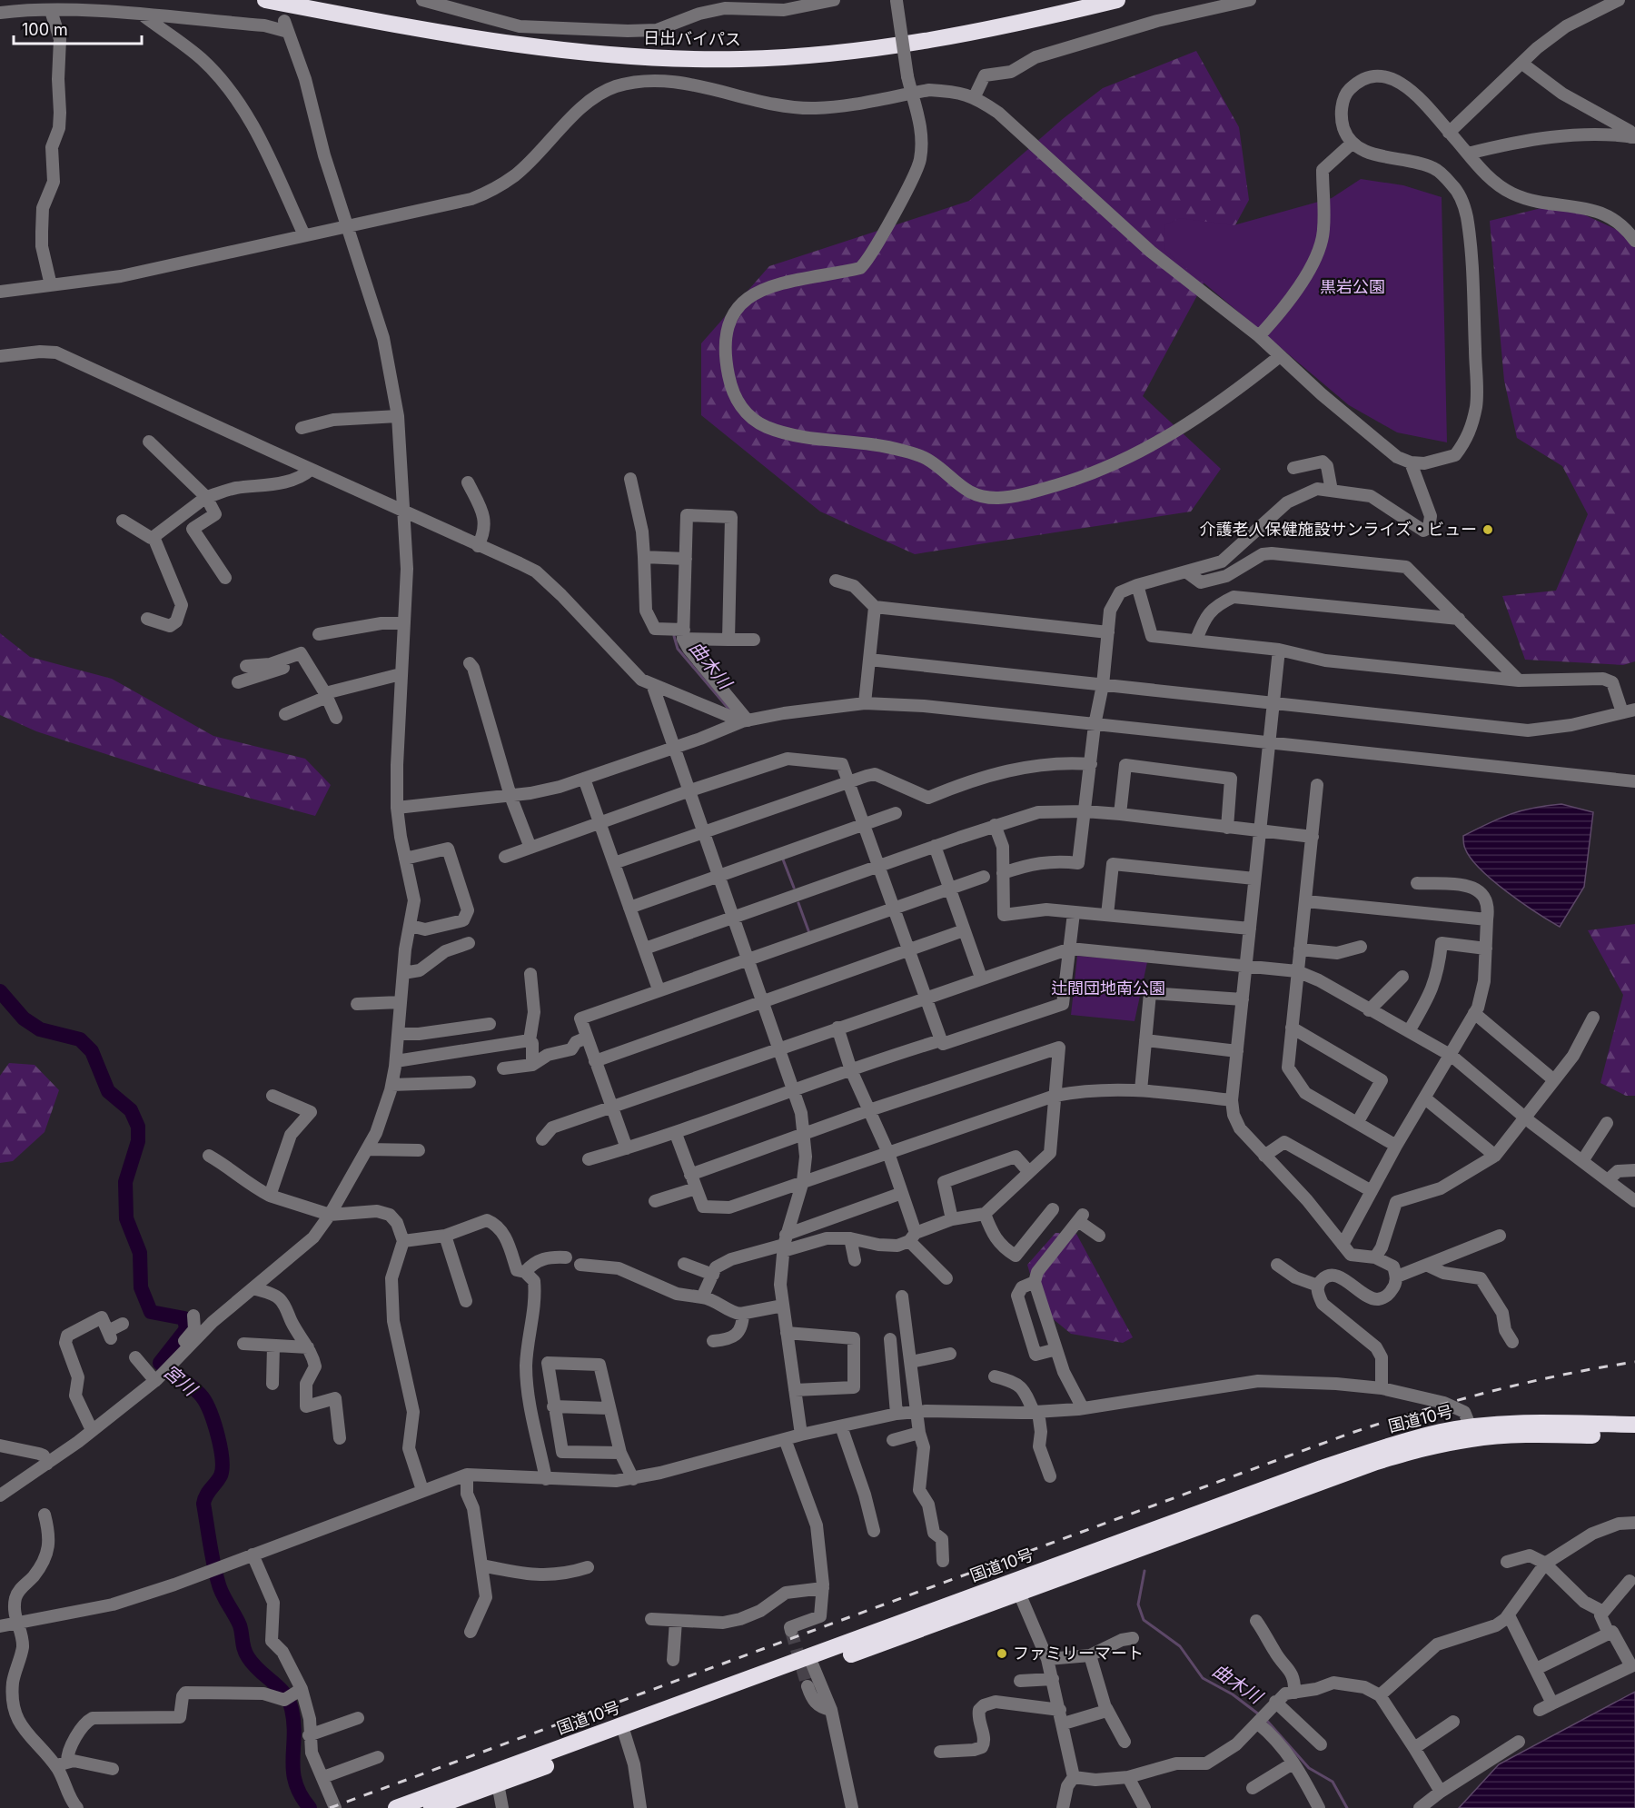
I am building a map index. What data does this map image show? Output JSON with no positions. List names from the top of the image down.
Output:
{
  "streets": {
    "highway": ["日出バイパス", "国道10号"]
  },
  "water": ["曲木川", "宮川"],
  "parks": ["黒岩公園", "辻間団地南公園"],
  "places": ["介護老人保健施設サンライズ・ビュー", "ファミリーマート"],
  "scale_bar": "100 m"
}
